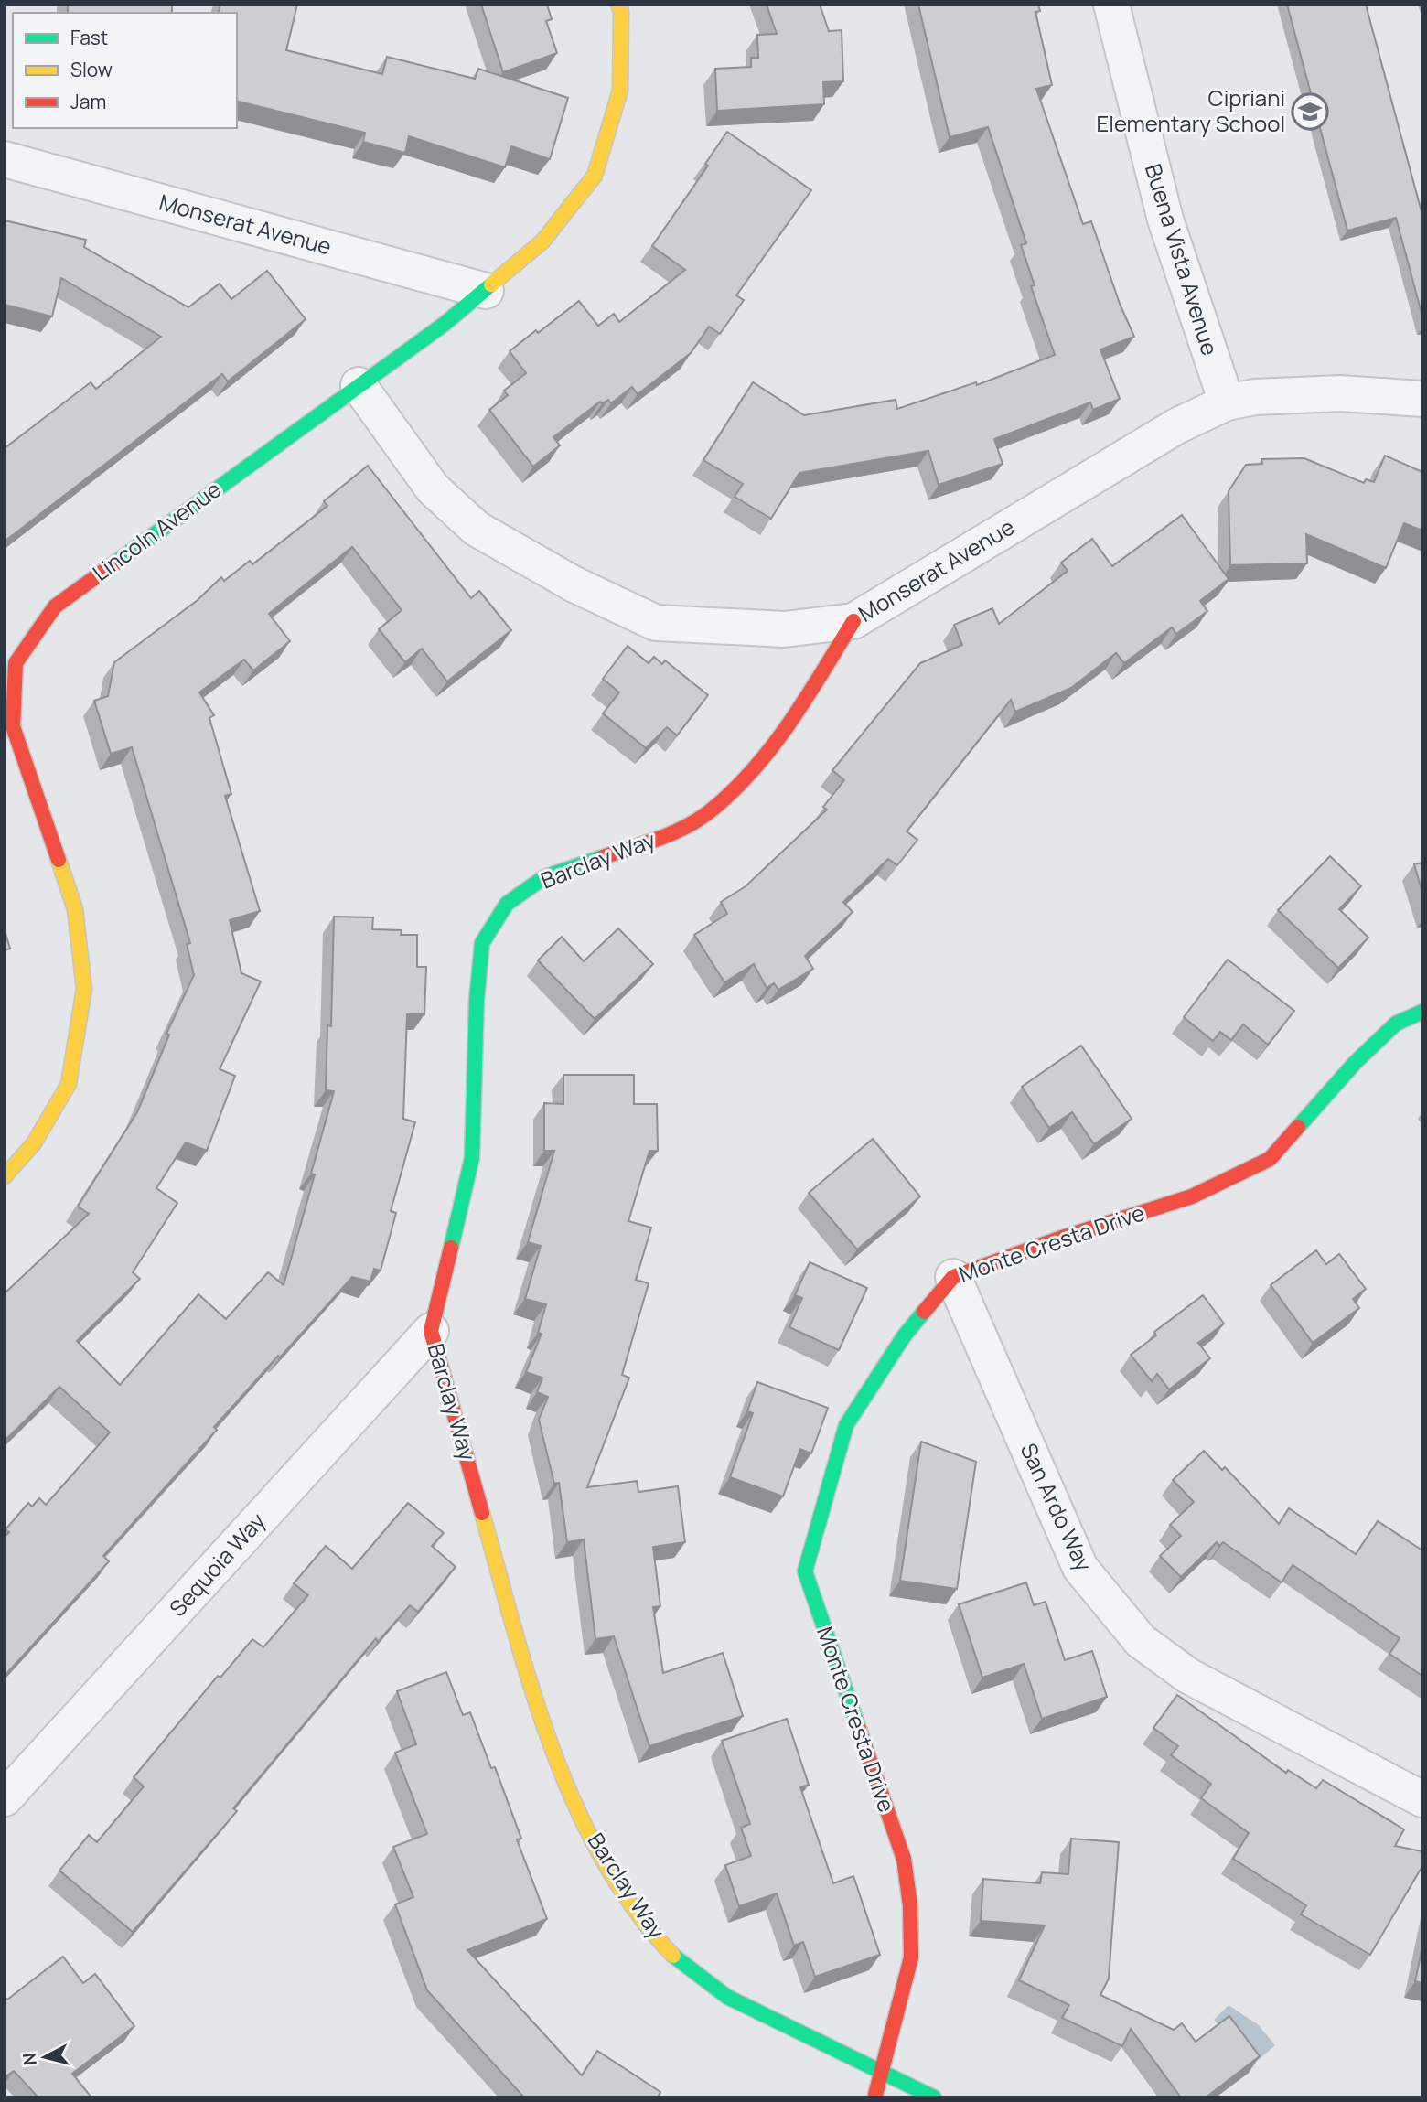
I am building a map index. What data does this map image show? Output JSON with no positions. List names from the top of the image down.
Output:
{
  "streets": {
    "street": [
      "Monserat Avenue",
      "Buena Vista Avenue",
      "Lincoln Avenue",
      "Barclay Way",
      "Monte Cresta Drive",
      "San Ardo Way",
      "Sequoia Way"
    ]
  },
  "crossings": [
    ["Monserat Avenue", "Buena Vista Avenue"],
    ["Monserat Avenue", "Lincoln Avenue"],
    ["Monserat Avenue", "Barclay Way"],
    ["Barclay Way", "Monte Cresta Drive"],
    ["Barclay Way", "Sequoia Way"],
    ["Monte Cresta Drive", "San Ardo Way"]
  ],
  "places": {
    "school or university": ["Cipriani Elementary School"]
  },
  "legend": ["Fast", "Slow", "Jam"],
  "north": "left"
}
